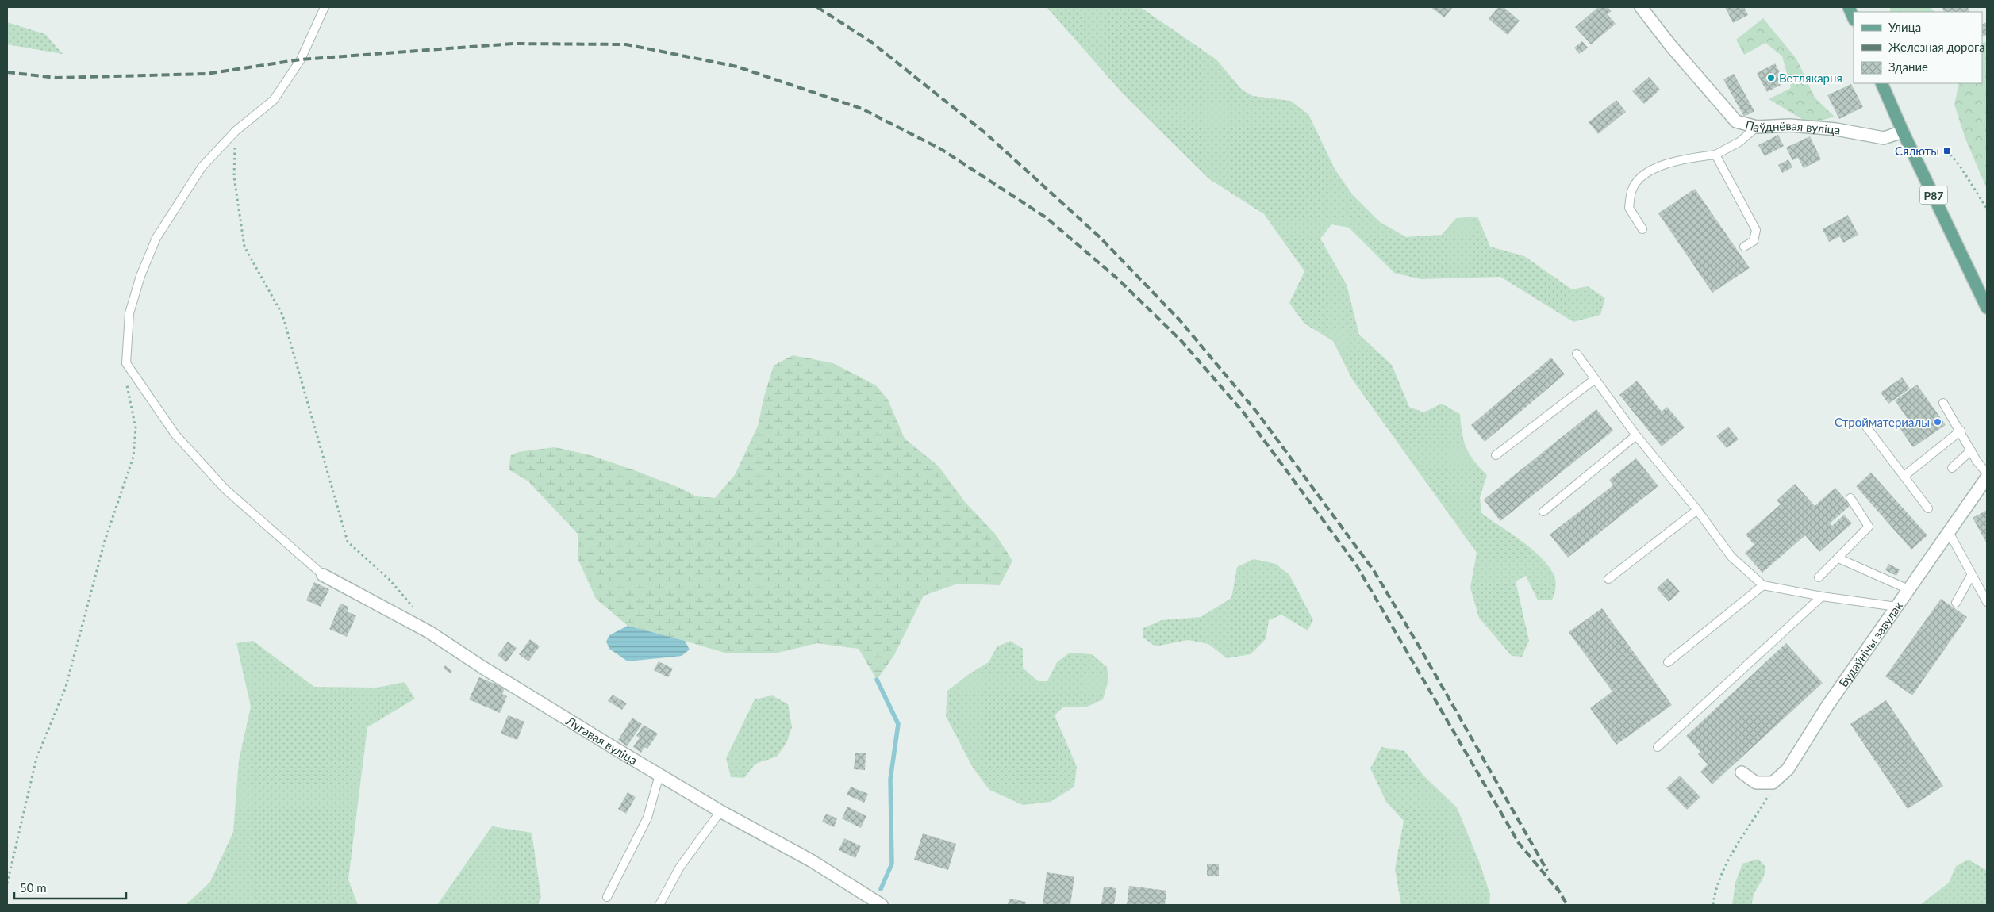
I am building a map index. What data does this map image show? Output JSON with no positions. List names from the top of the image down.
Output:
{
  "streets": {
    "main road": ["Р87"],
    "street": ["Паўднёвая вуліца", "Будаўнічы завулак", "Лугавая вуліца"]
  },
  "crossings": [
    ["Паўднёвая вуліца", "Р87"]
  ],
  "places": {
    "other": ["Ветлякарня", "Стройматериалы"],
    "transit": ["Сялюты"]
  },
  "legend": ["Улица", "Железная дорога", "Здание"],
  "scale_bar": "50 m"
}
